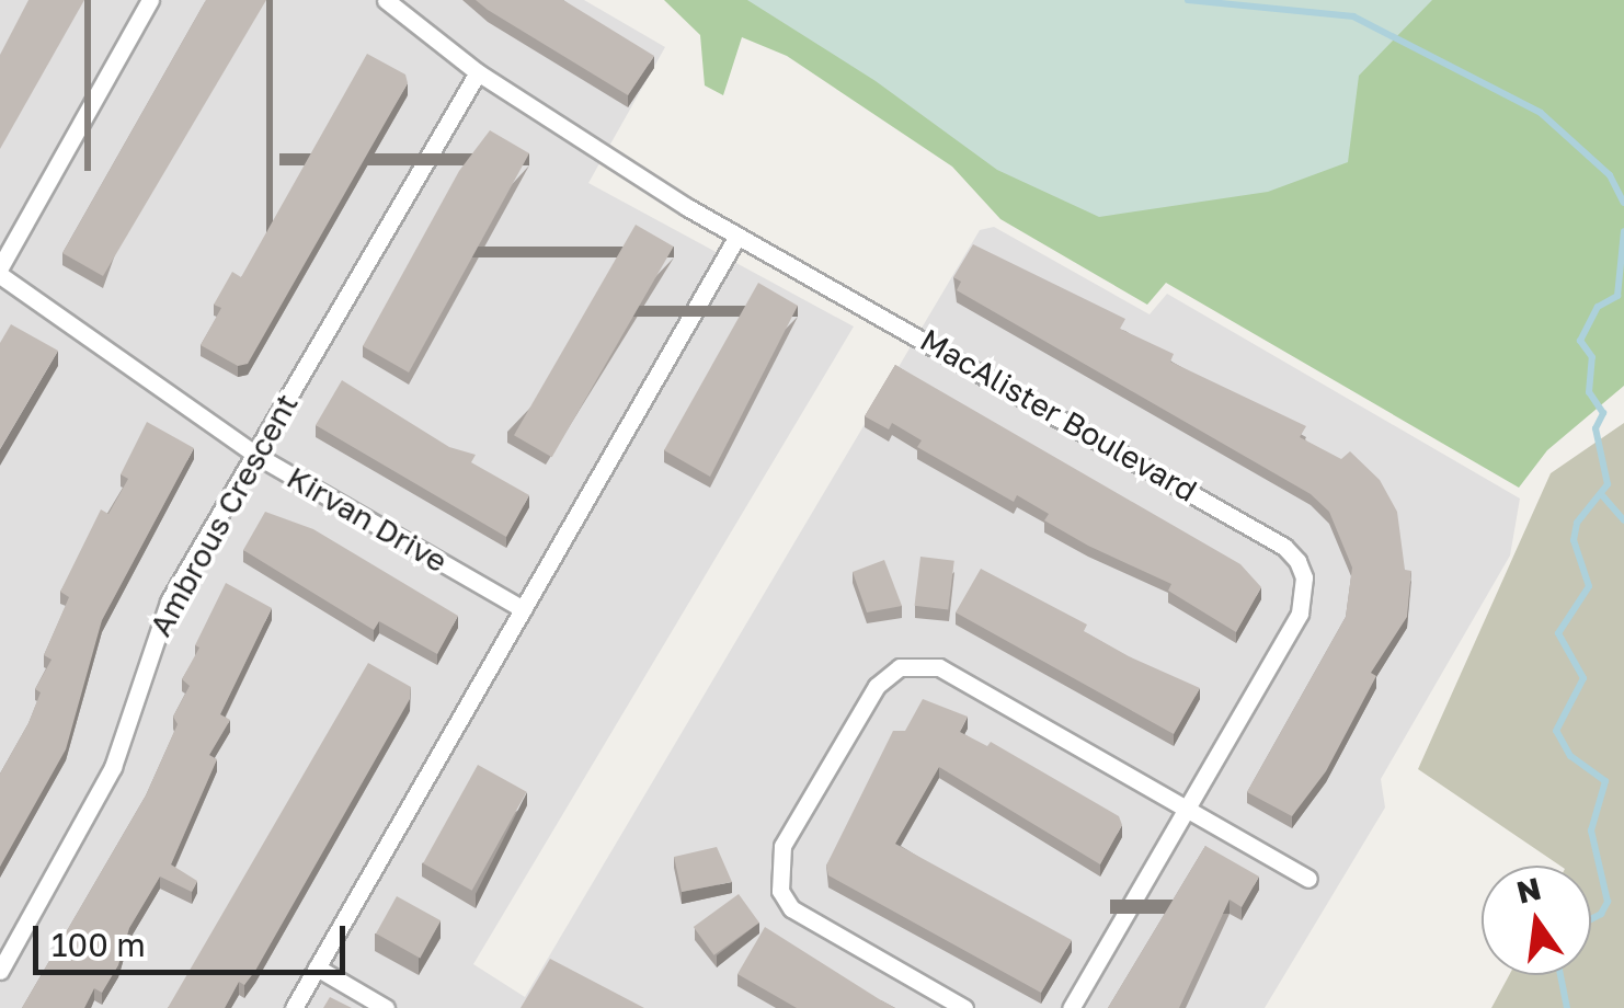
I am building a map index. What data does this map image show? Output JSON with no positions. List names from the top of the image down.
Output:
{
  "streets": {
    "street": ["MacAlister Boulevard", "Ambrous Crescent", "Kirvan Drive"]
  },
  "crossings": [
    ["MacAlister Boulevard", "Ambrous Crescent"],
    ["Ambrous Crescent", "Kirvan Drive"]
  ],
  "scale_bar": "100 m",
  "north": "top"
}
